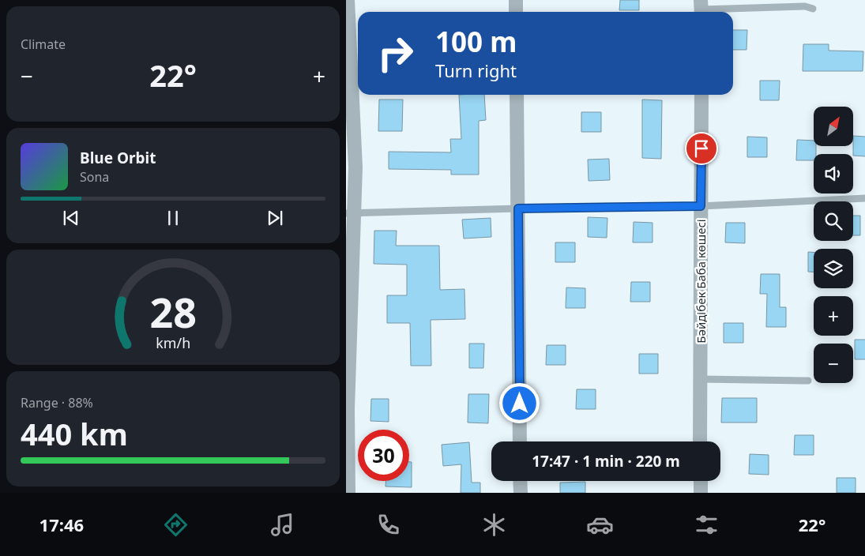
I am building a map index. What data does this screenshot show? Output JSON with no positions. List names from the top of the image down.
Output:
{
  "streets": {
    "street": ["Бәйдібек Баба көшесі"]
  },
  "north": "top right",
  "page": {
    "tile": [
      "Climate",
      ["Range · 88%", "440 km"]
    ],
    "turn": ["100 m", "Turn right"],
    "heat": ["−", "22°", "+"],
    "map_buttons": ["+", "−"],
    "song": ["Blue Orbit", "Sona"],
    "limit": "30",
    "trip": "17:47 · 1 min · 220 m",
    "tabs": ["17:46", "22°"],
    "gauge": ["28", "km/h"]
  }
}
